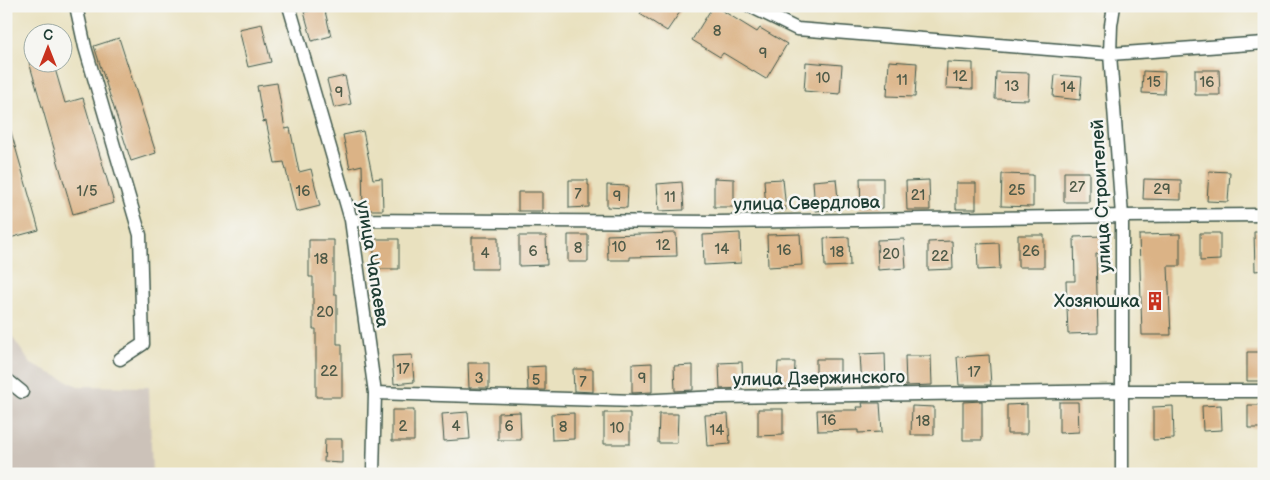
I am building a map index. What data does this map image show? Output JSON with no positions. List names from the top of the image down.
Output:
{
  "streets": {
    "street": [
      "улица Строителей",
      "улица Свердлова",
      "улица Чапаева",
      "улица Дзержинского"
    ]
  },
  "crossings": [
    ["улица Строителей", "улица Свердлова"],
    ["улица Строителей", "улица Дзержинского"],
    ["улица Свердлова", "улица Чапаева"],
    ["улица Чапаева", "улица Дзержинского"]
  ],
  "places": {
    "building": ["Хозяюшка"]
  },
  "house_numbers": [
    "8",
    "9",
    "12",
    "10",
    "11",
    "15",
    "16",
    "13",
    "14",
    "9",
    "27",
    "29",
    "25",
    "1/5",
    "16",
    "7",
    "21",
    "9",
    "11",
    "12",
    "10",
    "8",
    "14",
    "16",
    "6",
    "26",
    "18",
    "4",
    "20",
    "22",
    "18",
    "20",
    "17",
    "22",
    "17",
    "3",
    "9",
    "5",
    "7",
    "16",
    "18",
    "2",
    "4",
    "6",
    "8",
    "10",
    "14"
  ],
  "north": "top"
}
